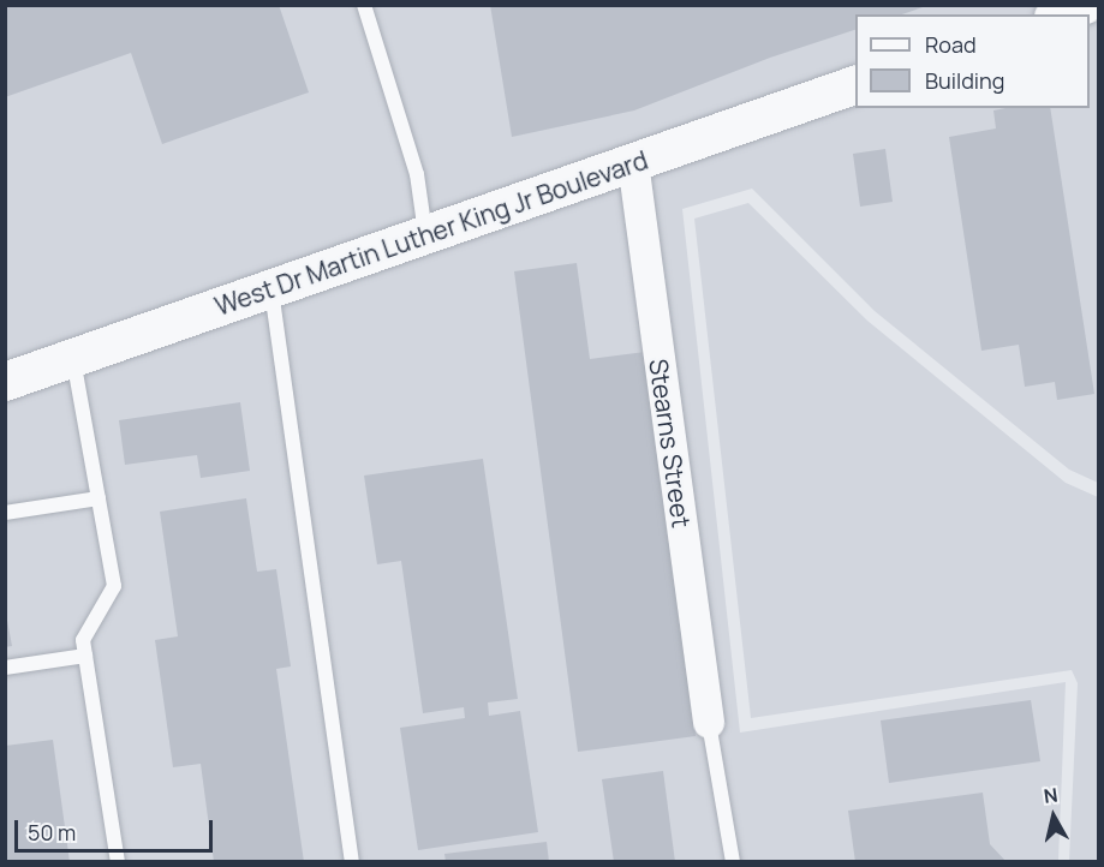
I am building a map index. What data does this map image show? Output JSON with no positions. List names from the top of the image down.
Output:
{
  "streets": {
    "street": ["West Dr Martin Luther King Jr Boulevard", "Stearns Street"]
  },
  "crossings": [
    ["West Dr Martin Luther King Jr Boulevard", "Stearns Street"]
  ],
  "legend": ["Road", "Building"],
  "scale_bar": "50 m",
  "north": "top"
}
